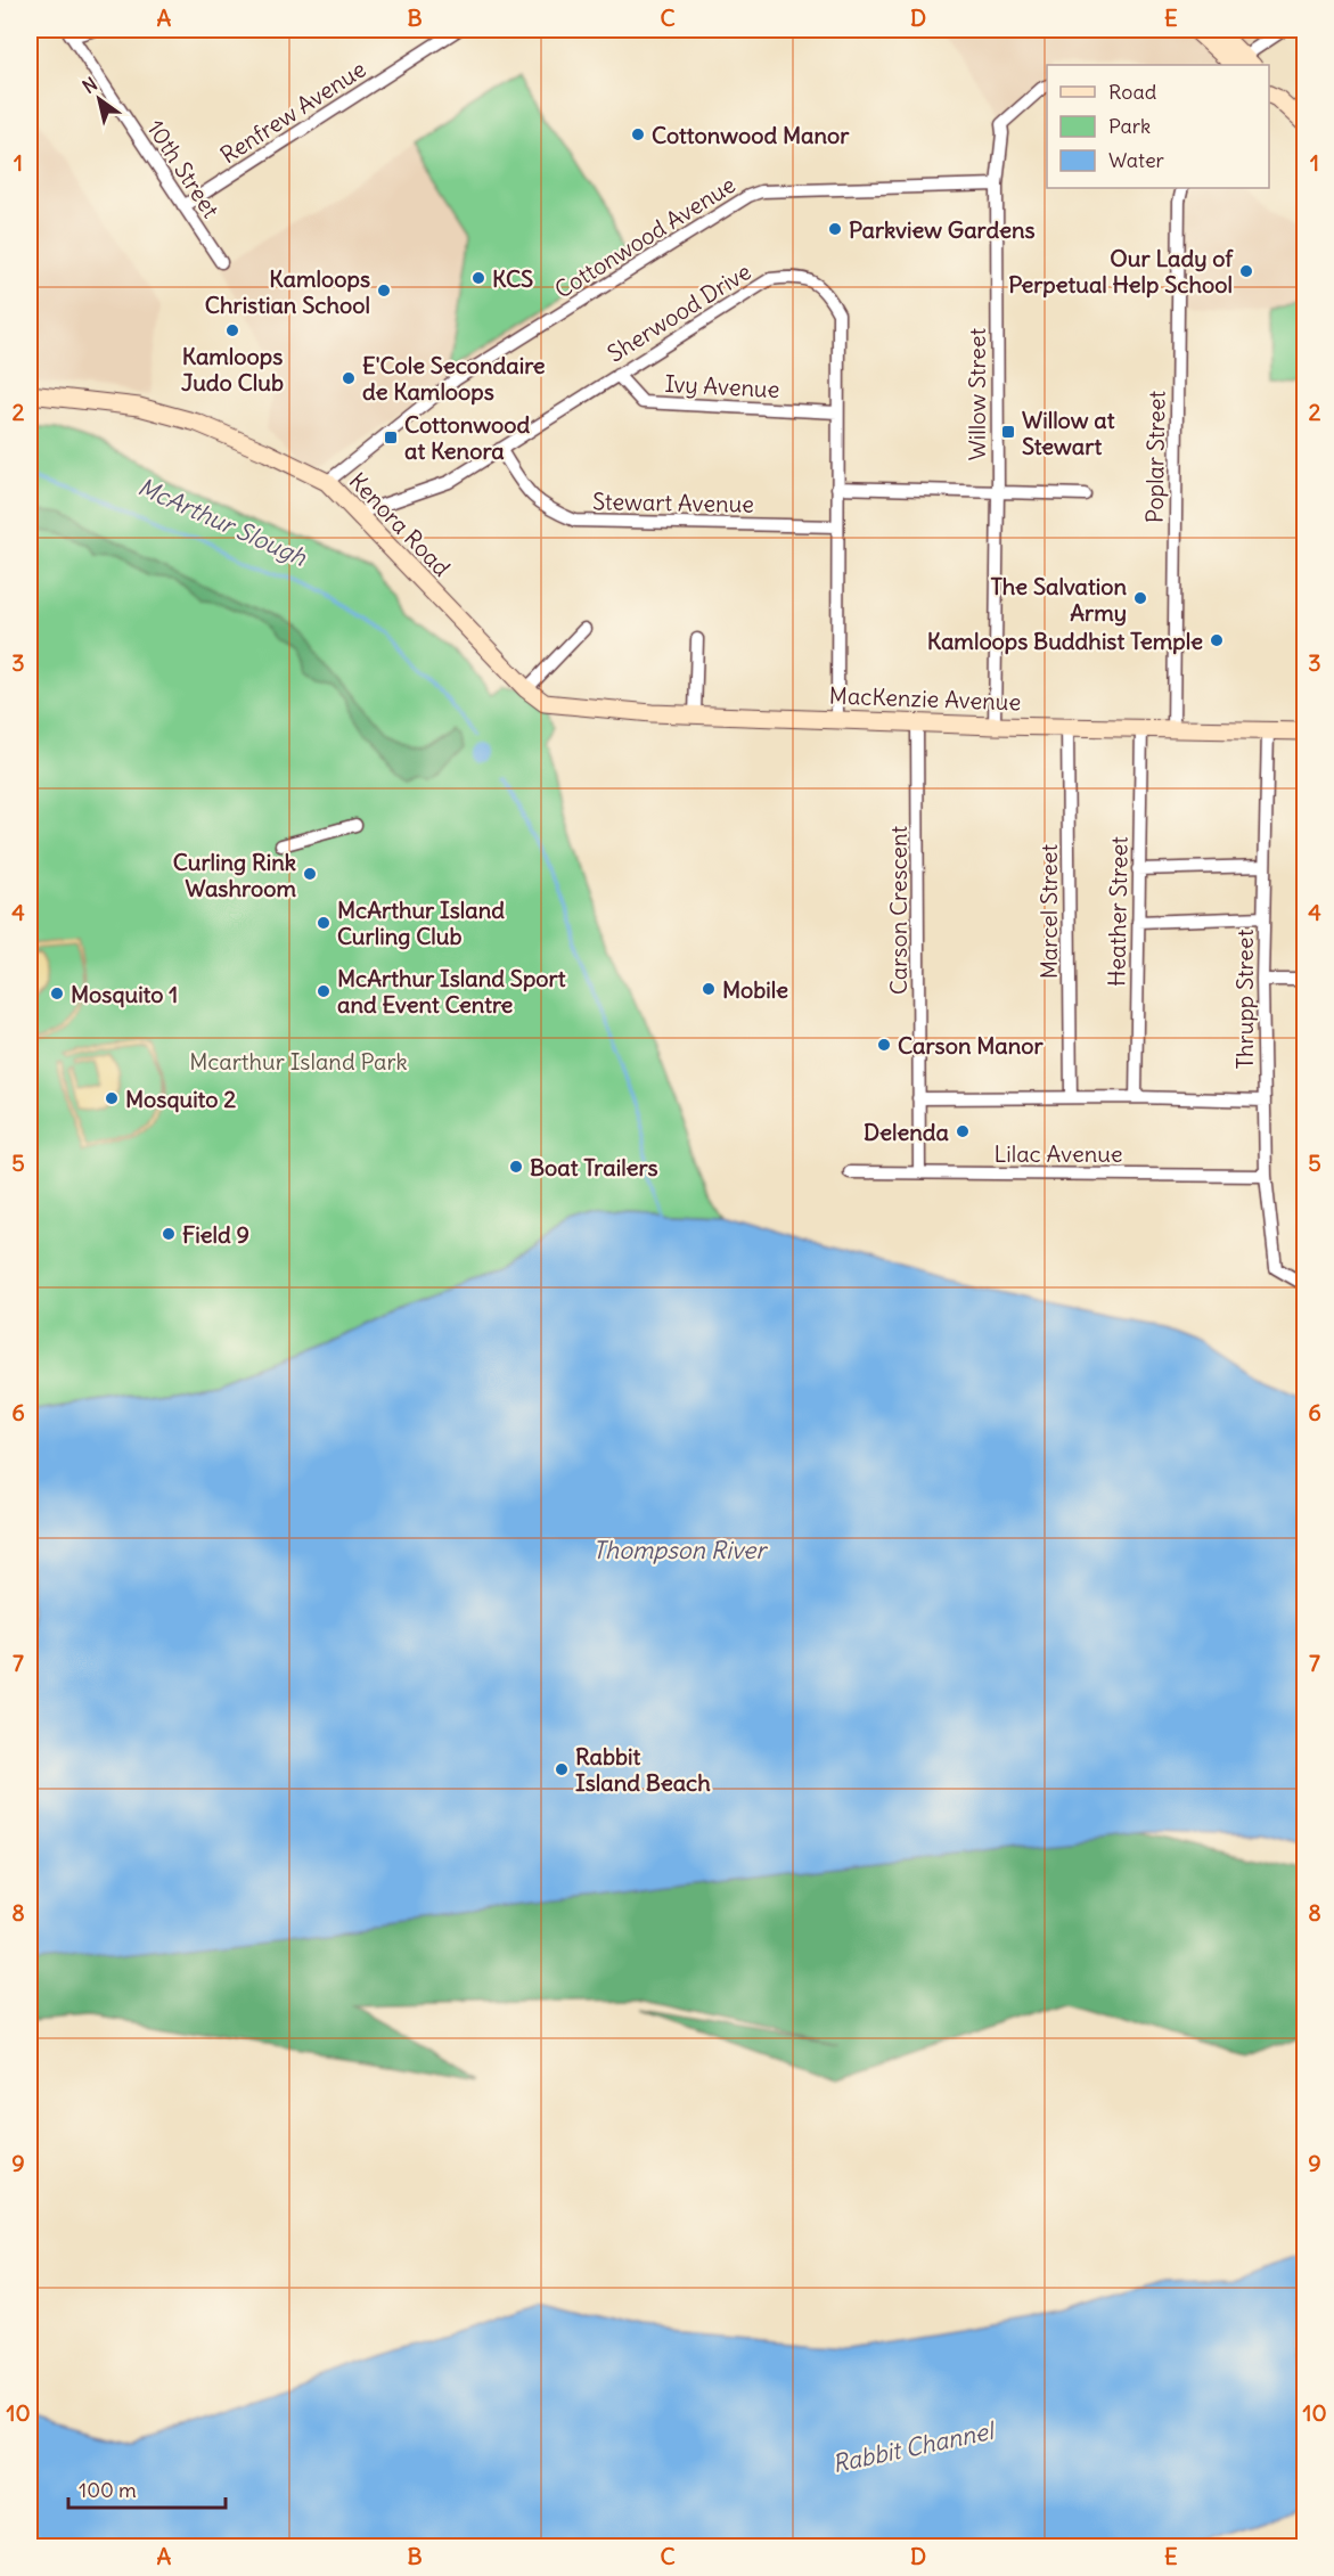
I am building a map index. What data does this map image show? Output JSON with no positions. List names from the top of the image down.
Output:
{
  "streets": {
    "street": [
      "Renfrew Avenue",
      "10th Street",
      "Cottonwood Avenue",
      "Sherwood Drive",
      "Ivy Avenue",
      "Willow Street",
      "Poplar Street",
      "Stewart Avenue",
      "Kenora Road",
      "MacKenzie Avenue",
      "Carson Crescent",
      "Marcel Street",
      "Heather Street",
      "Thrupp Street",
      "Lilac Avenue"
    ]
  },
  "crossings": [
    ["Renfrew Avenue", "10th Street"],
    ["Cottonwood Avenue", "Willow Street"],
    ["Cottonwood Avenue", "Kenora Road"],
    ["Sherwood Drive", "Ivy Avenue"],
    ["Sherwood Drive", "Stewart Avenue"],
    ["Sherwood Drive", "Kenora Road"],
    ["Sherwood Drive", "MacKenzie Avenue"],
    ["Willow Street", "MacKenzie Avenue"],
    ["Poplar Street", "MacKenzie Avenue"],
    ["Kenora Road", "MacKenzie Avenue"],
    ["MacKenzie Avenue", "Carson Crescent"],
    ["MacKenzie Avenue", "Marcel Street"],
    ["MacKenzie Avenue", "Heather Street"],
    ["MacKenzie Avenue", "Thrupp Street"],
    ["Carson Crescent", "Lilac Avenue"],
    ["Thrupp Street", "Lilac Avenue"]
  ],
  "water": ["McArthur Slough", "Thompson River", "Rabbit Channel"],
  "parks": ["Mcarthur Island Park"],
  "places": {
    "other": [
      "Cottonwood Manor",
      "Parkview Gardens",
      "Our Lady of Perpetual Help School",
      "KCS",
      "Kamloops Christian School",
      "Kamloops Judo Club",
      "E'Cole Secondaire de Kamloops",
      "The Salvation Army",
      "Kamloops Buddhist Temple",
      "Curling Rink Washroom",
      "McArthur Island Curling Club",
      "Mobile",
      "McArthur Island Sport and Event Centre",
      "Mosquito 1",
      "Carson Manor",
      "Mosquito 2",
      "Delenda",
      "Boat Trailers",
      "Field 9",
      "Rabbit Island Beach"
    ],
    "transit": ["Willow at Stewart", "Cottonwood at Kenora"]
  },
  "legend": ["Road", "Park", "Water"],
  "scale_bar": "100 m",
  "north": "top left",
  "grid": {
    "columns": [
      "A",
      "B",
      "C",
      "D",
      "E"
    ],
    "rows": [
      "1",
      "2",
      "3",
      "4",
      "5",
      "6",
      "7",
      "8",
      "9",
      "10"
    ]
  }
}
